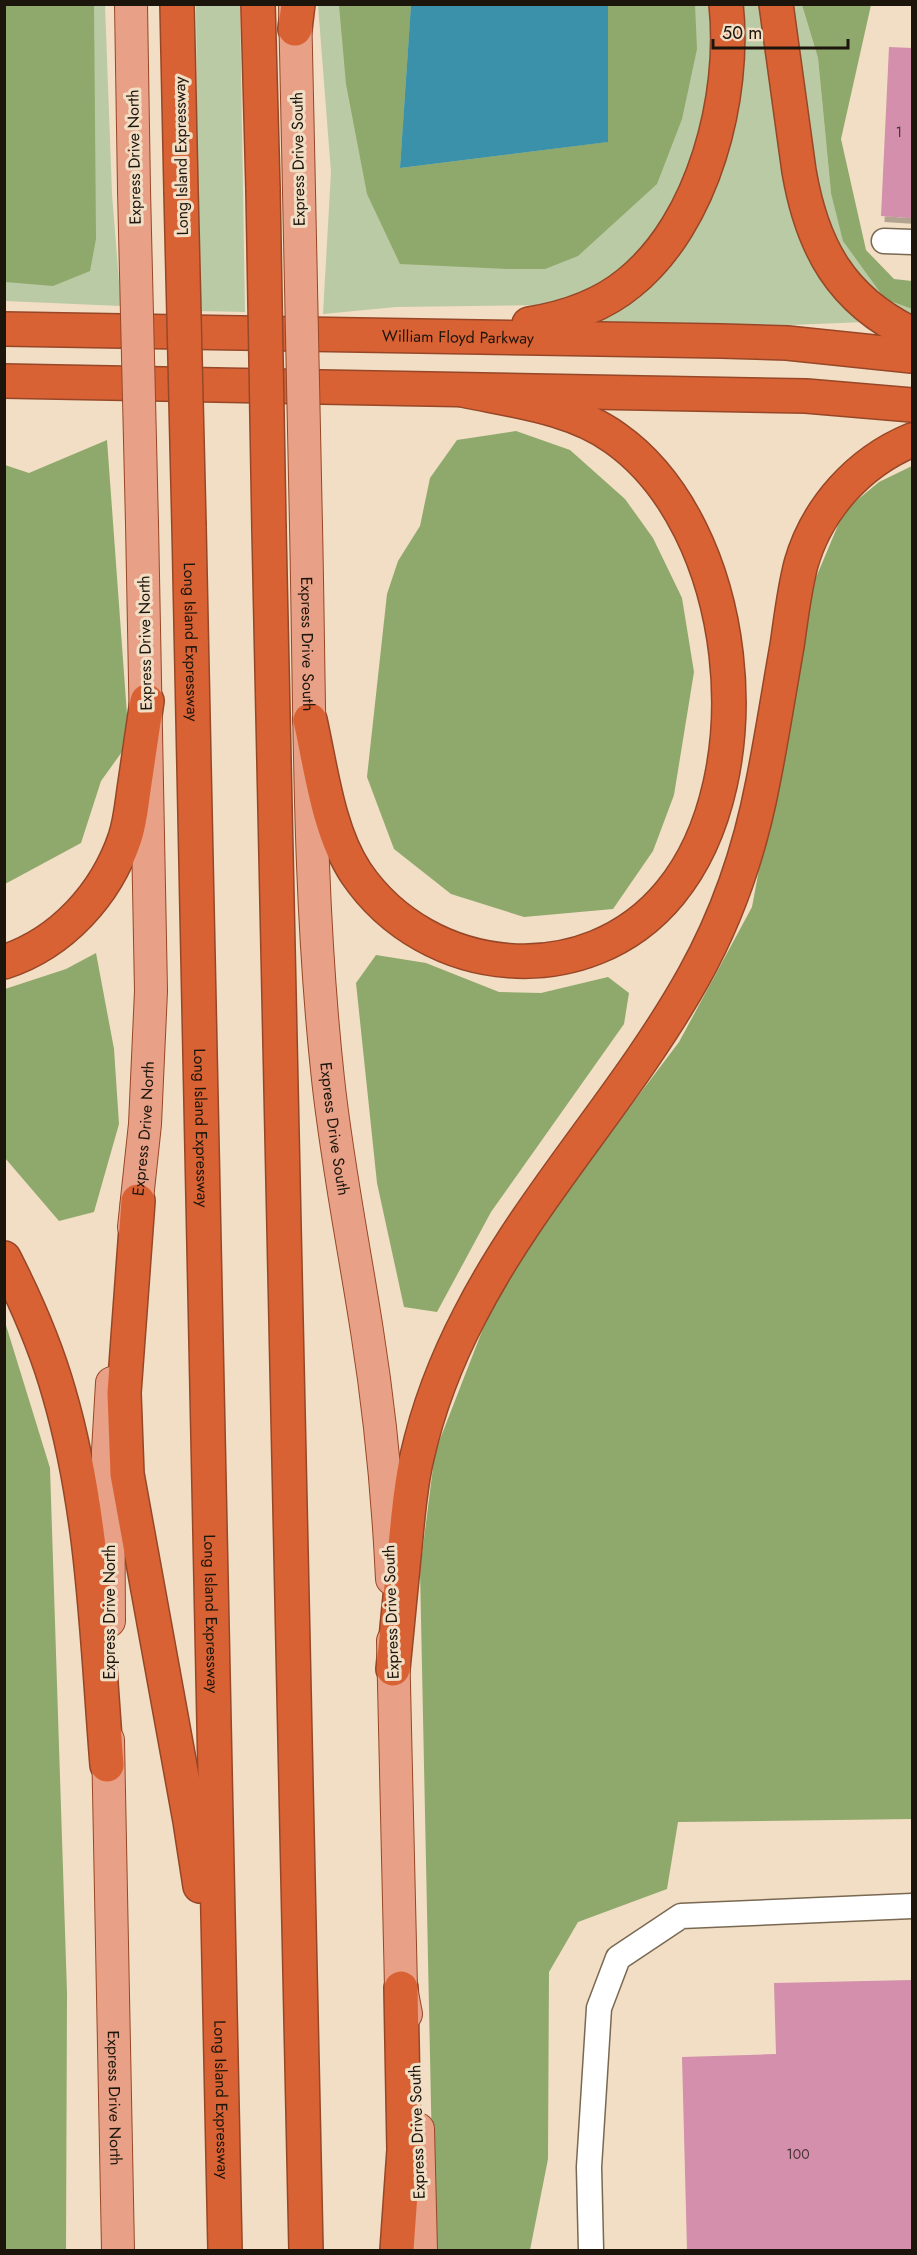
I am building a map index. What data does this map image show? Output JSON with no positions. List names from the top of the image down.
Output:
{
  "streets": {
    "highway": ["Long Island Expressway", "William Floyd Parkway"],
    "main road": ["Express Drive North", "Express Drive South"]
  },
  "house_numbers": ["1", "100"],
  "scale_bar": "50 m"
}
